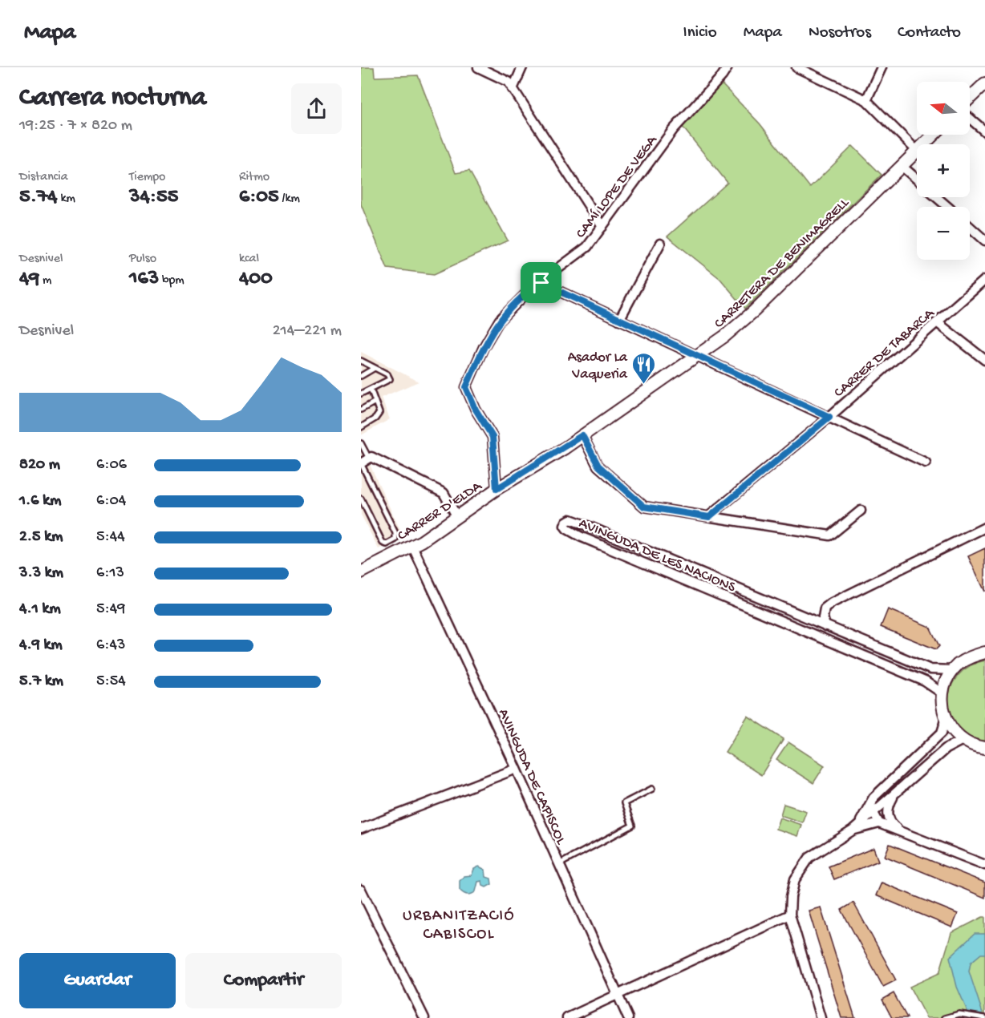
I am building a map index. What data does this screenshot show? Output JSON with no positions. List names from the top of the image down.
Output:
{
  "streets": {
    "street": [
      "CAMÍ LOPE DE VEGA",
      "CARRETERA DE BENIMAGRELL",
      "CARRER DE TABARCA",
      "CARRER D'ELDA",
      "AVINGUDA DE LES NACIONS",
      "AVINGUDA DE CAPISCOL"
    ]
  },
  "crossings": [
    ["CAMÍ LOPE DE VEGA", "CARRER D'ELDA"],
    ["CARRETERA DE BENIMAGRELL", "CARRER D'ELDA"],
    ["CARRER D'ELDA", "AVINGUDA DE CAPISCOL"]
  ],
  "districts": ["URBANITZACIÓ CABISCOL"],
  "places": {
    "restaurant": ["Asador La Vaqueria"]
  },
  "north": "left",
  "page": {
    "header": "Mapa",
    "nav": [
      "Inicio",
      "Mapa",
      "Nosotros",
      "Contacto"
    ],
    "heading": ["Carrera nocturna", "19:25 · 7 × 820 m"],
    "map_buttons": ["+", "−"],
    "stats": [
      ["Distancia", "5.74 km"],
      ["Tiempo", "34:55"],
      ["Ritmo", "6:05 /km"],
      ["Desnivel", "49 m"],
      ["Pulso", "163 bpm"],
      ["kcal", "400"]
    ],
    "chart": ["Desnivel", "214–221 m"],
    "list": [
      {
        "name": "820 m",
        "note": "6:06"
      },
      {
        "name": "1.6 km",
        "note": "6:04"
      },
      {
        "name": "2.5 km",
        "note": "5:44"
      },
      {
        "name": "3.3 km",
        "note": "6:13"
      },
      {
        "name": "4.1 km",
        "note": "5:49"
      },
      {
        "name": "4.9 km",
        "note": "6:43"
      },
      {
        "name": "5.7 km",
        "note": "5:54"
      }
    ],
    "buttons": ["Guardar", "Compartir"]
  }
}
